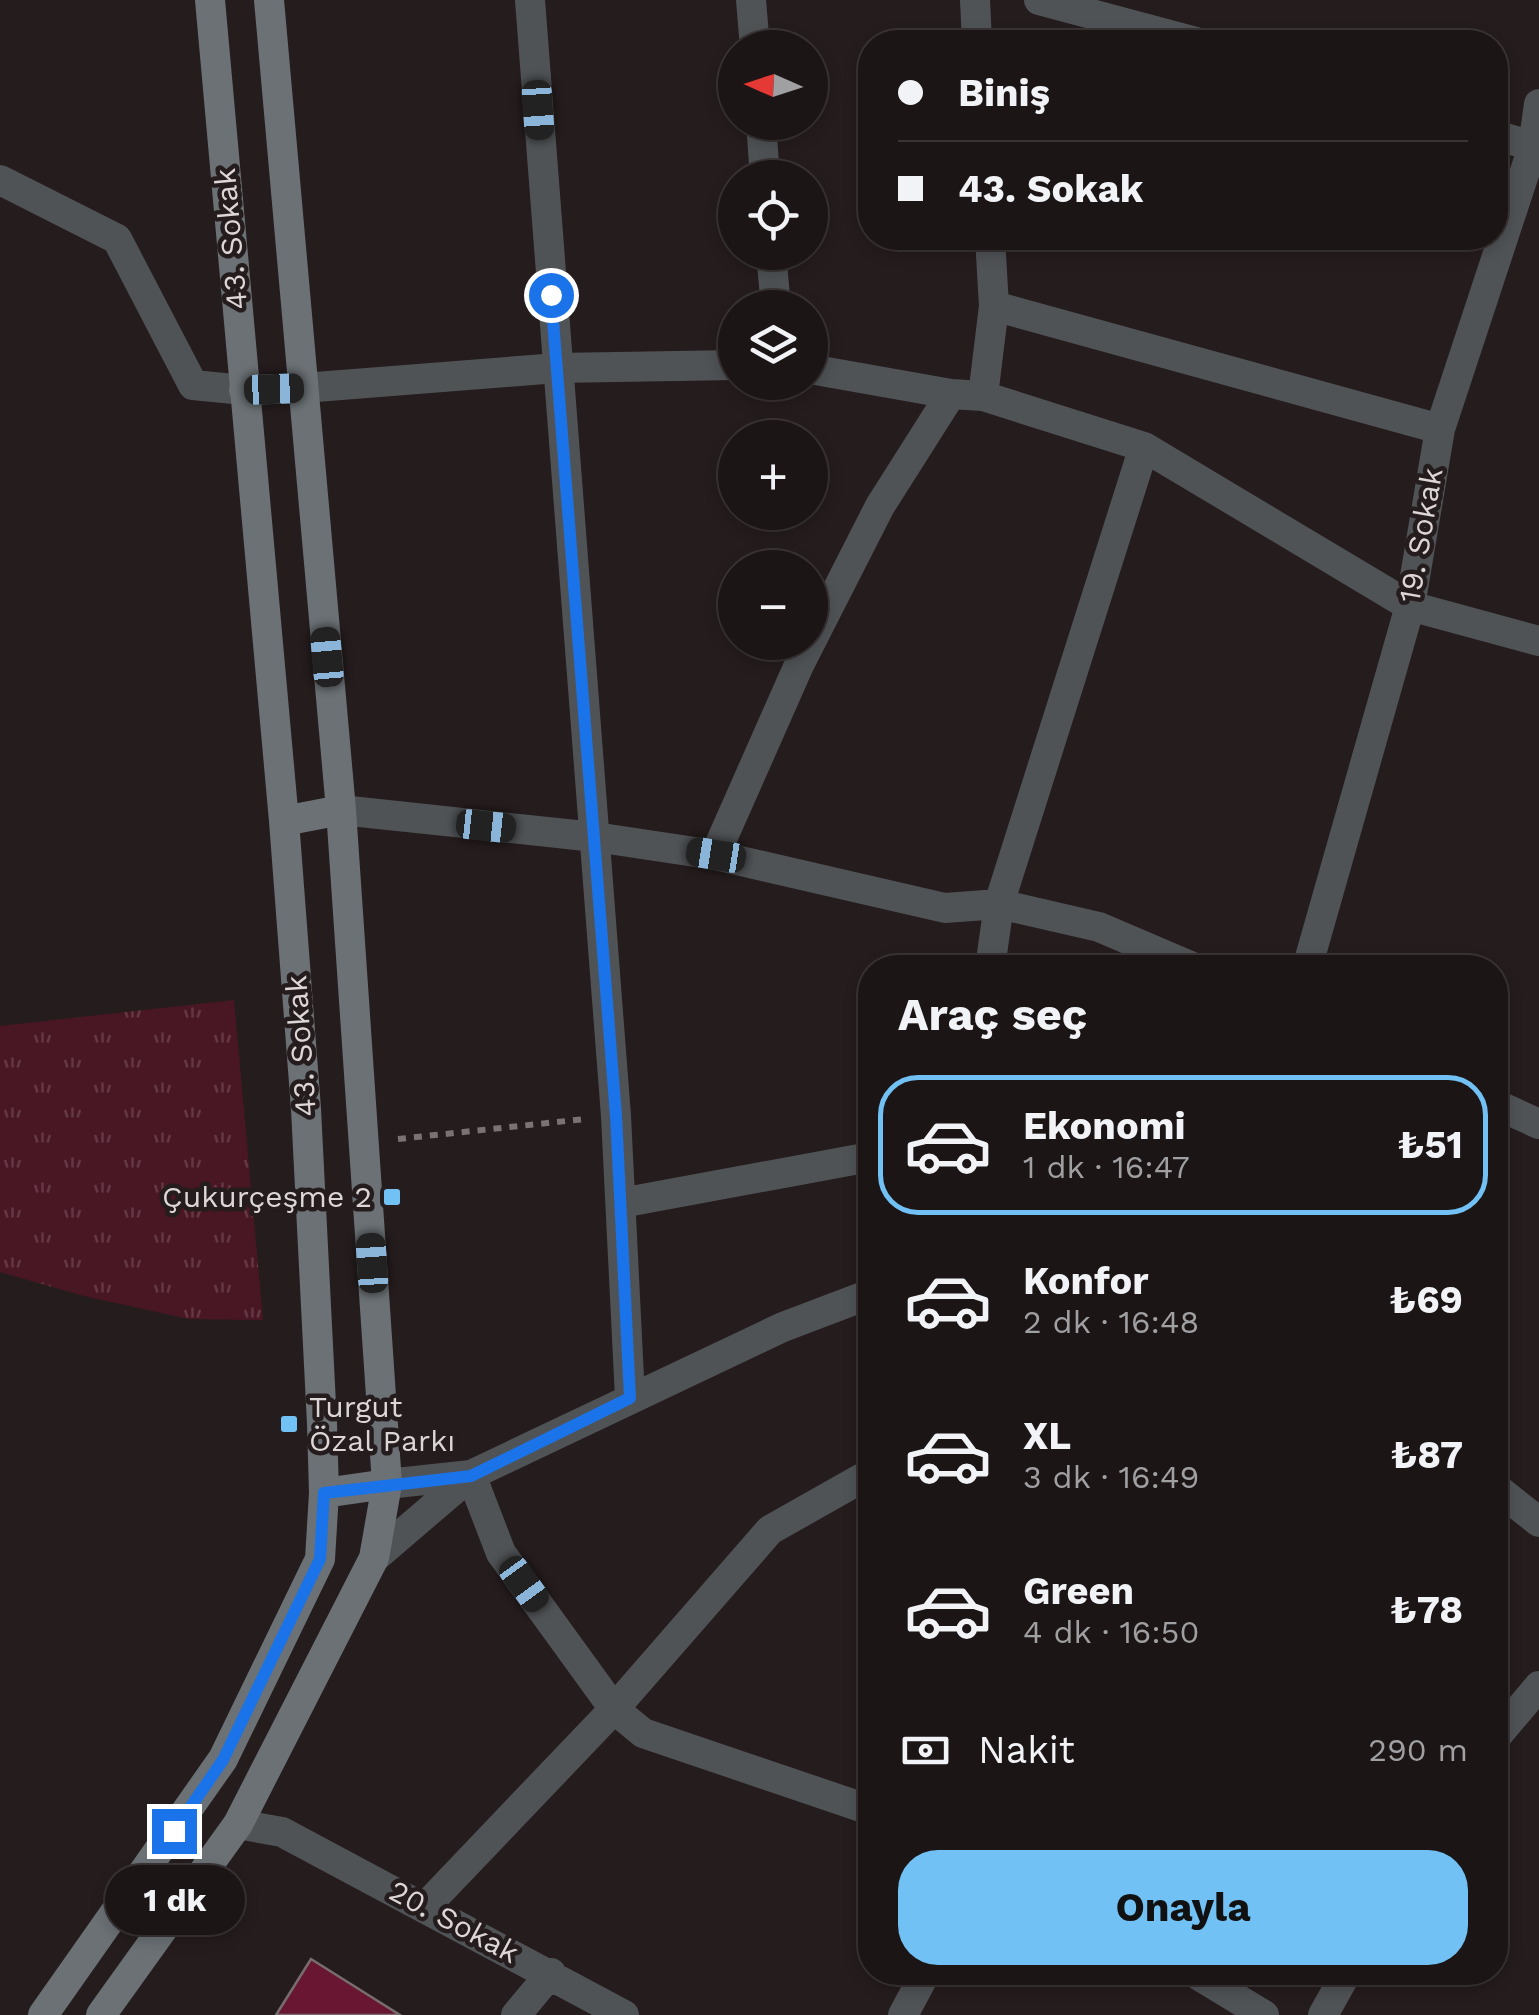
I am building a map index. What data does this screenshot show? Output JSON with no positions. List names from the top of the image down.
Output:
{
  "streets": {
    "street": ["43. Sokak", "19. Sokak", "20. Sokak"]
  },
  "crossings": [
    ["43. Sokak", "20. Sokak"]
  ],
  "places": {
    "transit": ["Çukurçeşme 2", "Turgut Özal Parkı"]
  },
  "north": "left",
  "page": {
    "map_buttons": ["+", "−"],
    "banner": ["Biniş", "43. Sokak"],
    "heading": "Araç seç",
    "list": [
      {
        "name": "Ekonomi",
        "note": "1 dk · 16:47",
        "value": "₺51"
      },
      {
        "name": "Konfor",
        "note": "2 dk · 16:48",
        "value": "₺69"
      },
      {
        "name": "XL",
        "note": "3 dk · 16:49",
        "value": "₺87"
      },
      {
        "name": "Green",
        "note": "4 dk · 16:50",
        "value": "₺78"
      }
    ],
    "pay": ["Nakit", "290 m"],
    "buttons": "Onayla",
    "bubble": "1 dk"
  }
}
